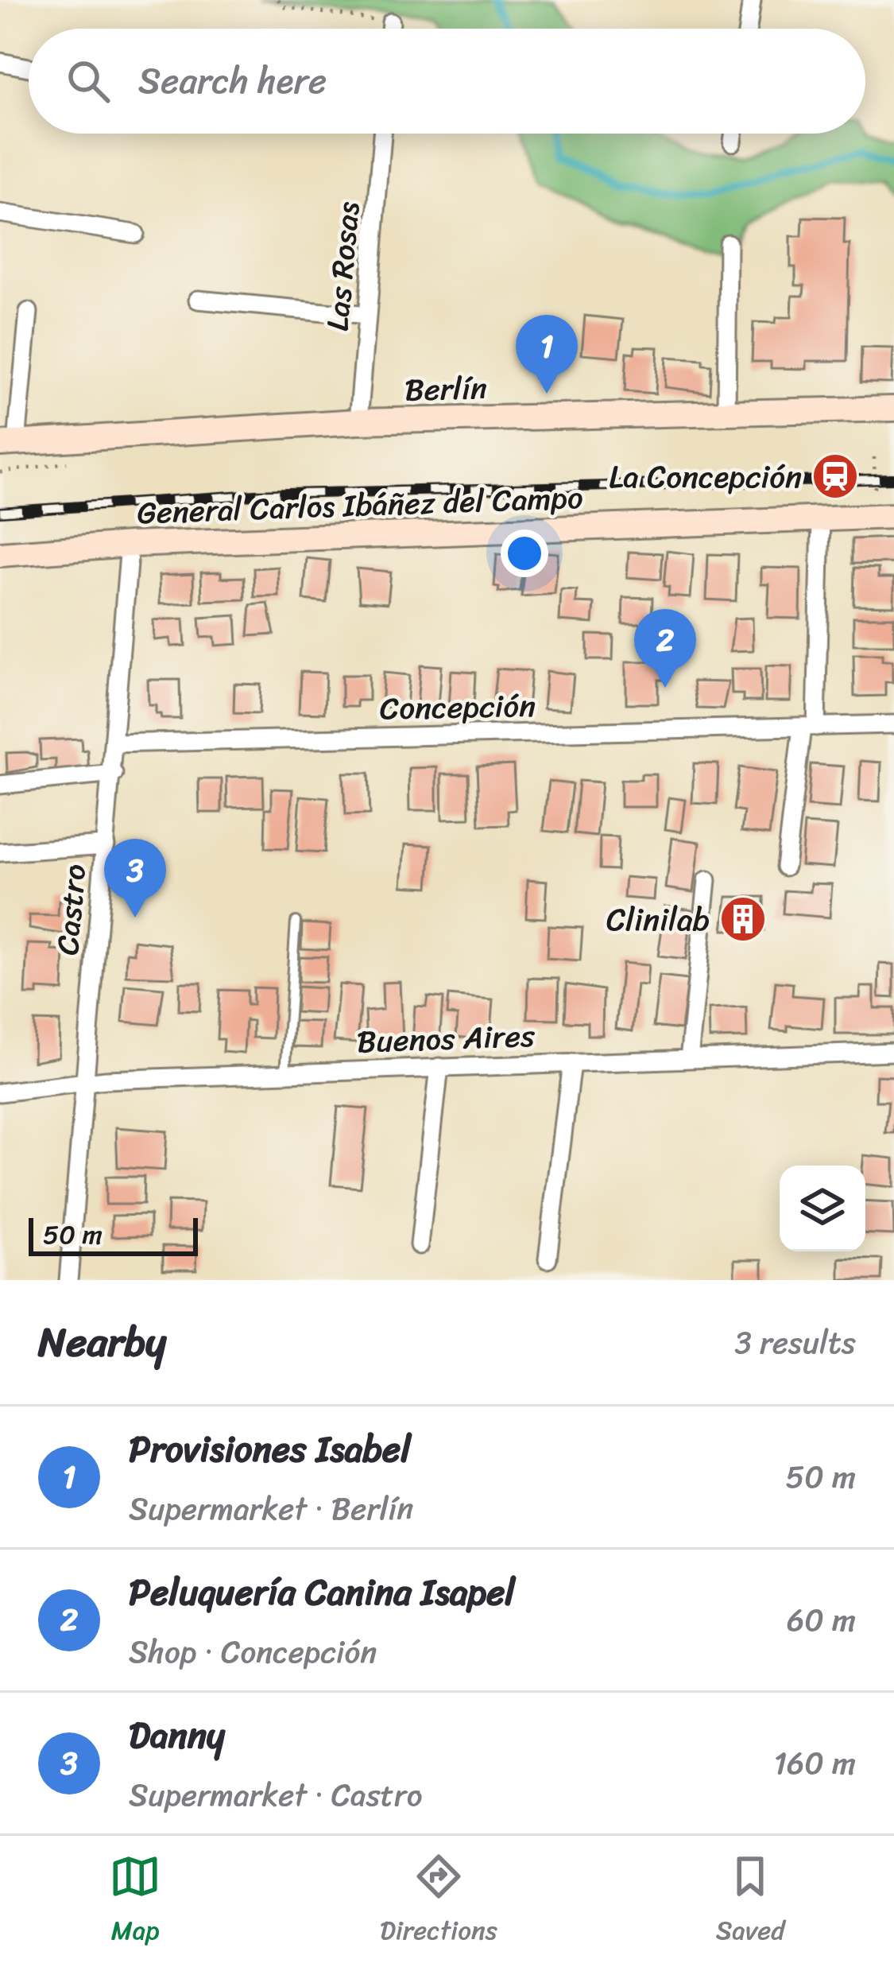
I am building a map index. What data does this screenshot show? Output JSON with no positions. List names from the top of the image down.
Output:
{
  "streets": {
    "street": [
      "Las Rosas",
      "Berlín",
      "General Carlos Ibáñez del Campo",
      "Concepción",
      "Castro",
      "Buenos Aires"
    ]
  },
  "crossings": [
    ["Las Rosas", "Berlín"],
    ["General Carlos Ibáñez del Campo", "Castro"],
    ["Concepción", "Castro"],
    ["Castro", "Buenos Aires"]
  ],
  "places": {
    "station": ["La Concepción"],
    "building": ["Clinilab"]
  },
  "scale_bar": "50 m",
  "page": {
    "search": "Search here",
    "pins": ["1", "2", "3"],
    "scale": "50 m",
    "heading": ["Nearby", "3 results"],
    "list": [
      {
        "mark": "1",
        "name": "Provisiones Isabel",
        "note": "Supermarket · Berlín",
        "value": "50 m"
      },
      {
        "mark": "2",
        "name": "Peluquería Canina Isapel",
        "note": "Shop · Concepción",
        "value": "60 m"
      },
      {
        "mark": "3",
        "name": "Danny",
        "note": "Supermarket · Castro",
        "value": "160 m"
      }
    ],
    "nav": ["Map", "Directions", "Saved"]
  }
}
